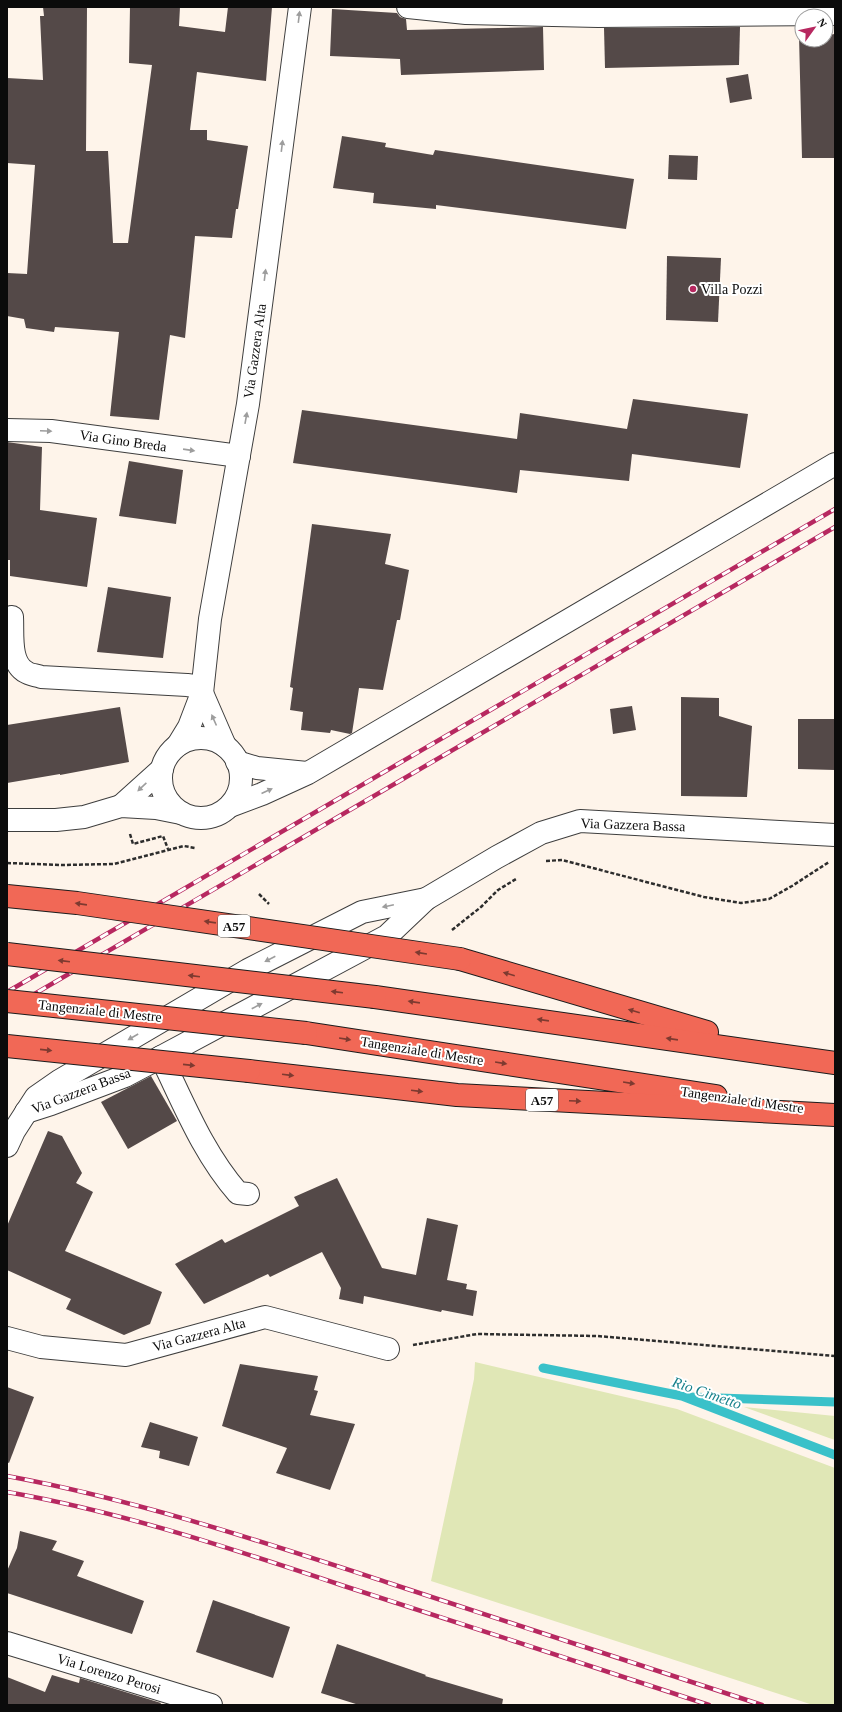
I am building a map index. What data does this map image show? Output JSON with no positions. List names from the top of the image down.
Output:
{
  "streets": {
    "highway": ["A57", "Tangenziale di Mestre"],
    "street": [
      "Via Gazzera Alta",
      "Via Gino Breda",
      "Via Gazzera Bassa",
      "Via Lorenzo Perosi"
    ]
  },
  "crossings": [
    ["Via Gazzera Alta", "Via Gino Breda"],
    ["A57", "Tangenziale di Mestre"]
  ],
  "one_way": ["Via Gazzera Alta", "Via Gino Breda"],
  "water": ["Rio Cimetto"],
  "places": ["Villa Pozzi"],
  "north": "top right"
}
